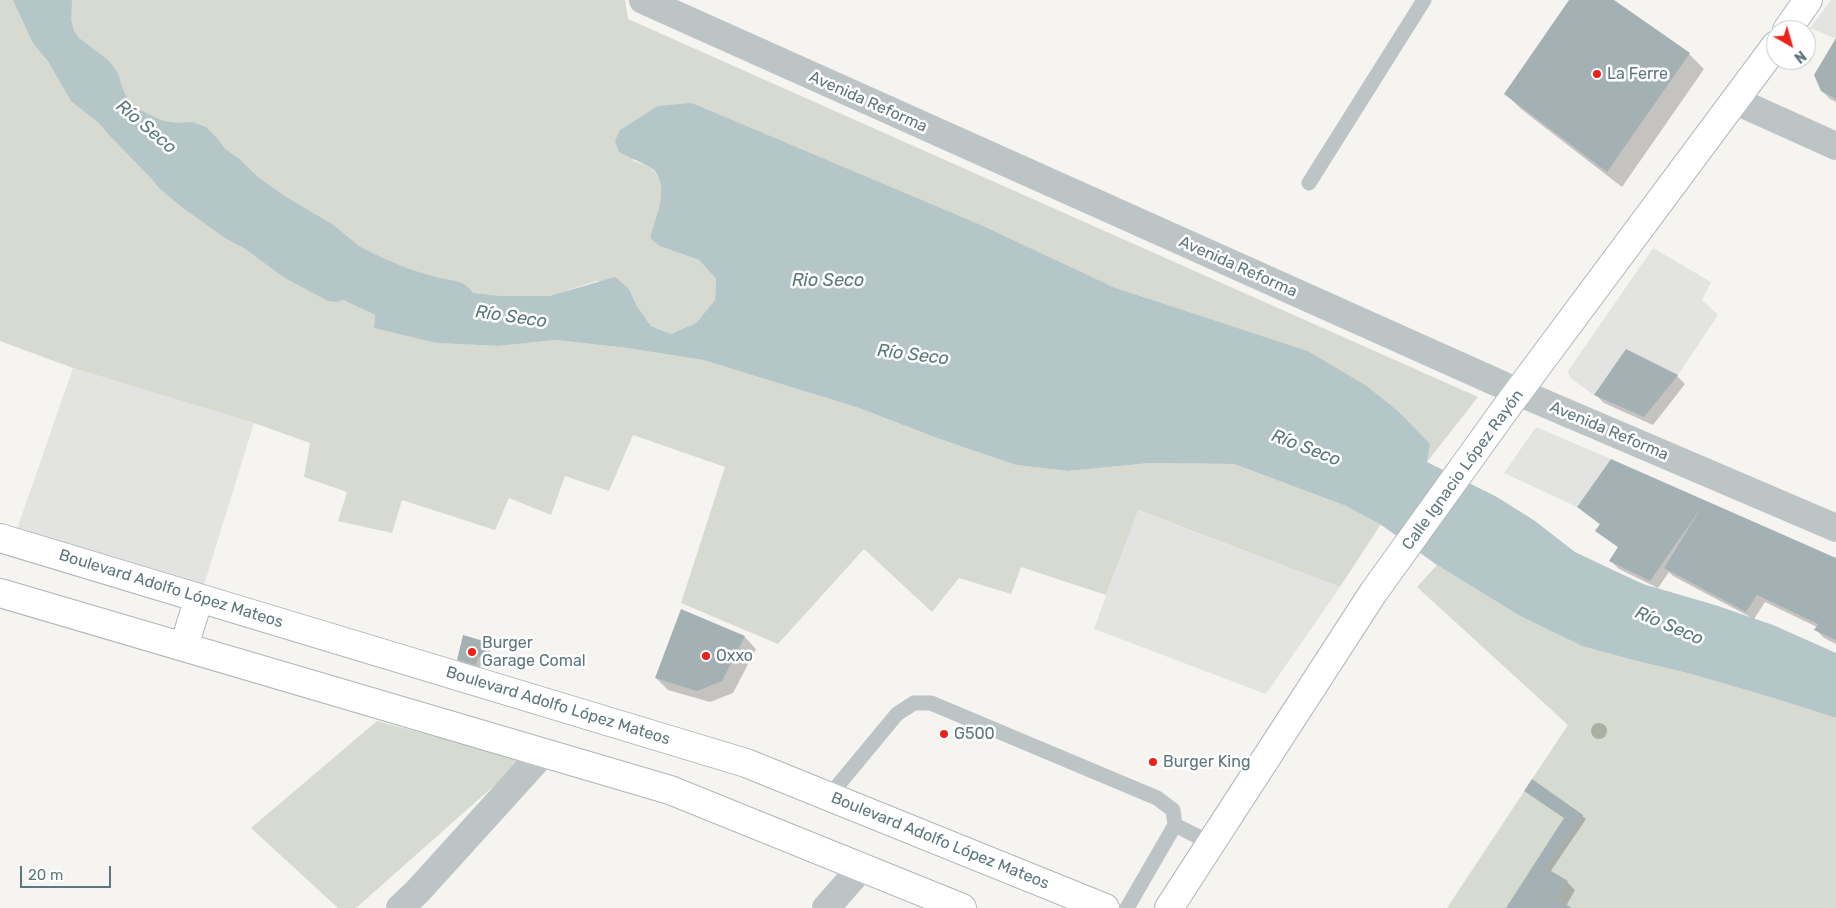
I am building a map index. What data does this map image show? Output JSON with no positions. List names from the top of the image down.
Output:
{
  "streets": {
    "main road": ["Calle Ignacio López Rayón", "Boulevard Adolfo López Mateos"],
    "street": ["Avenida Reforma"]
  },
  "crossings": [
    ["Avenida Reforma", "Calle Ignacio López Rayón"]
  ],
  "water": ["Río Seco", "Rio Seco"],
  "places": [
    "La Ferre",
    "Burger Garage Comal",
    "Oxxo",
    "G500",
    "Burger King"
  ],
  "scale_bar": "20 m",
  "north": "bottom right"
}
